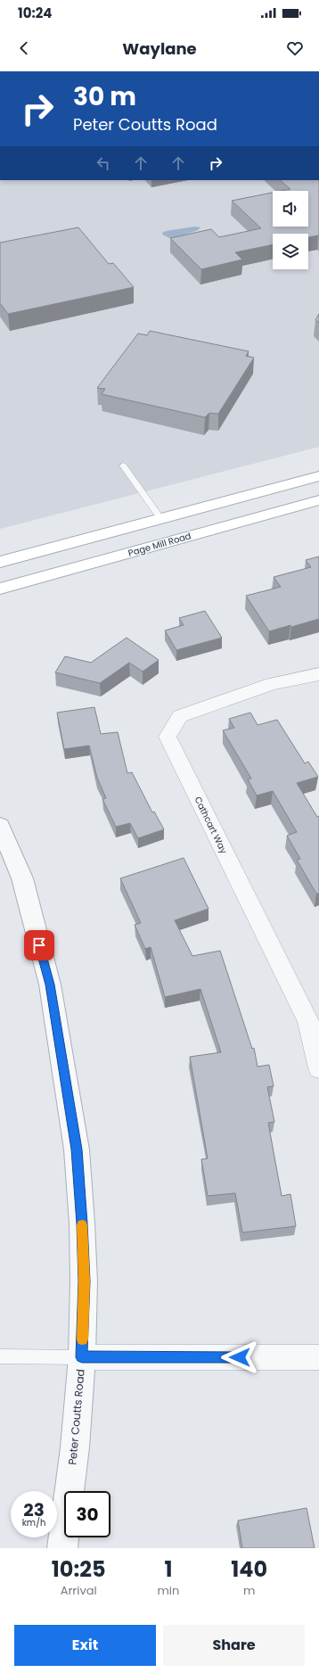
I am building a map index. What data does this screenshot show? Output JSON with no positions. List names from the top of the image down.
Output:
{
  "streets": {
    "main road": ["Page Mill Road"],
    "street": ["Cathcart Way", "Peter Coutts Road"]
  },
  "page": {
    "status": "10:24",
    "header": "Waylane",
    "turn": ["30 m", "Peter Coutts Road"],
    "speed": "23 km/h",
    "limit": "30",
    "eta": [
      "10:25",
      "Arrival",
      "1",
      "min",
      "140",
      "m"
    ],
    "buttons": ["Exit", "Share"]
  }
}
